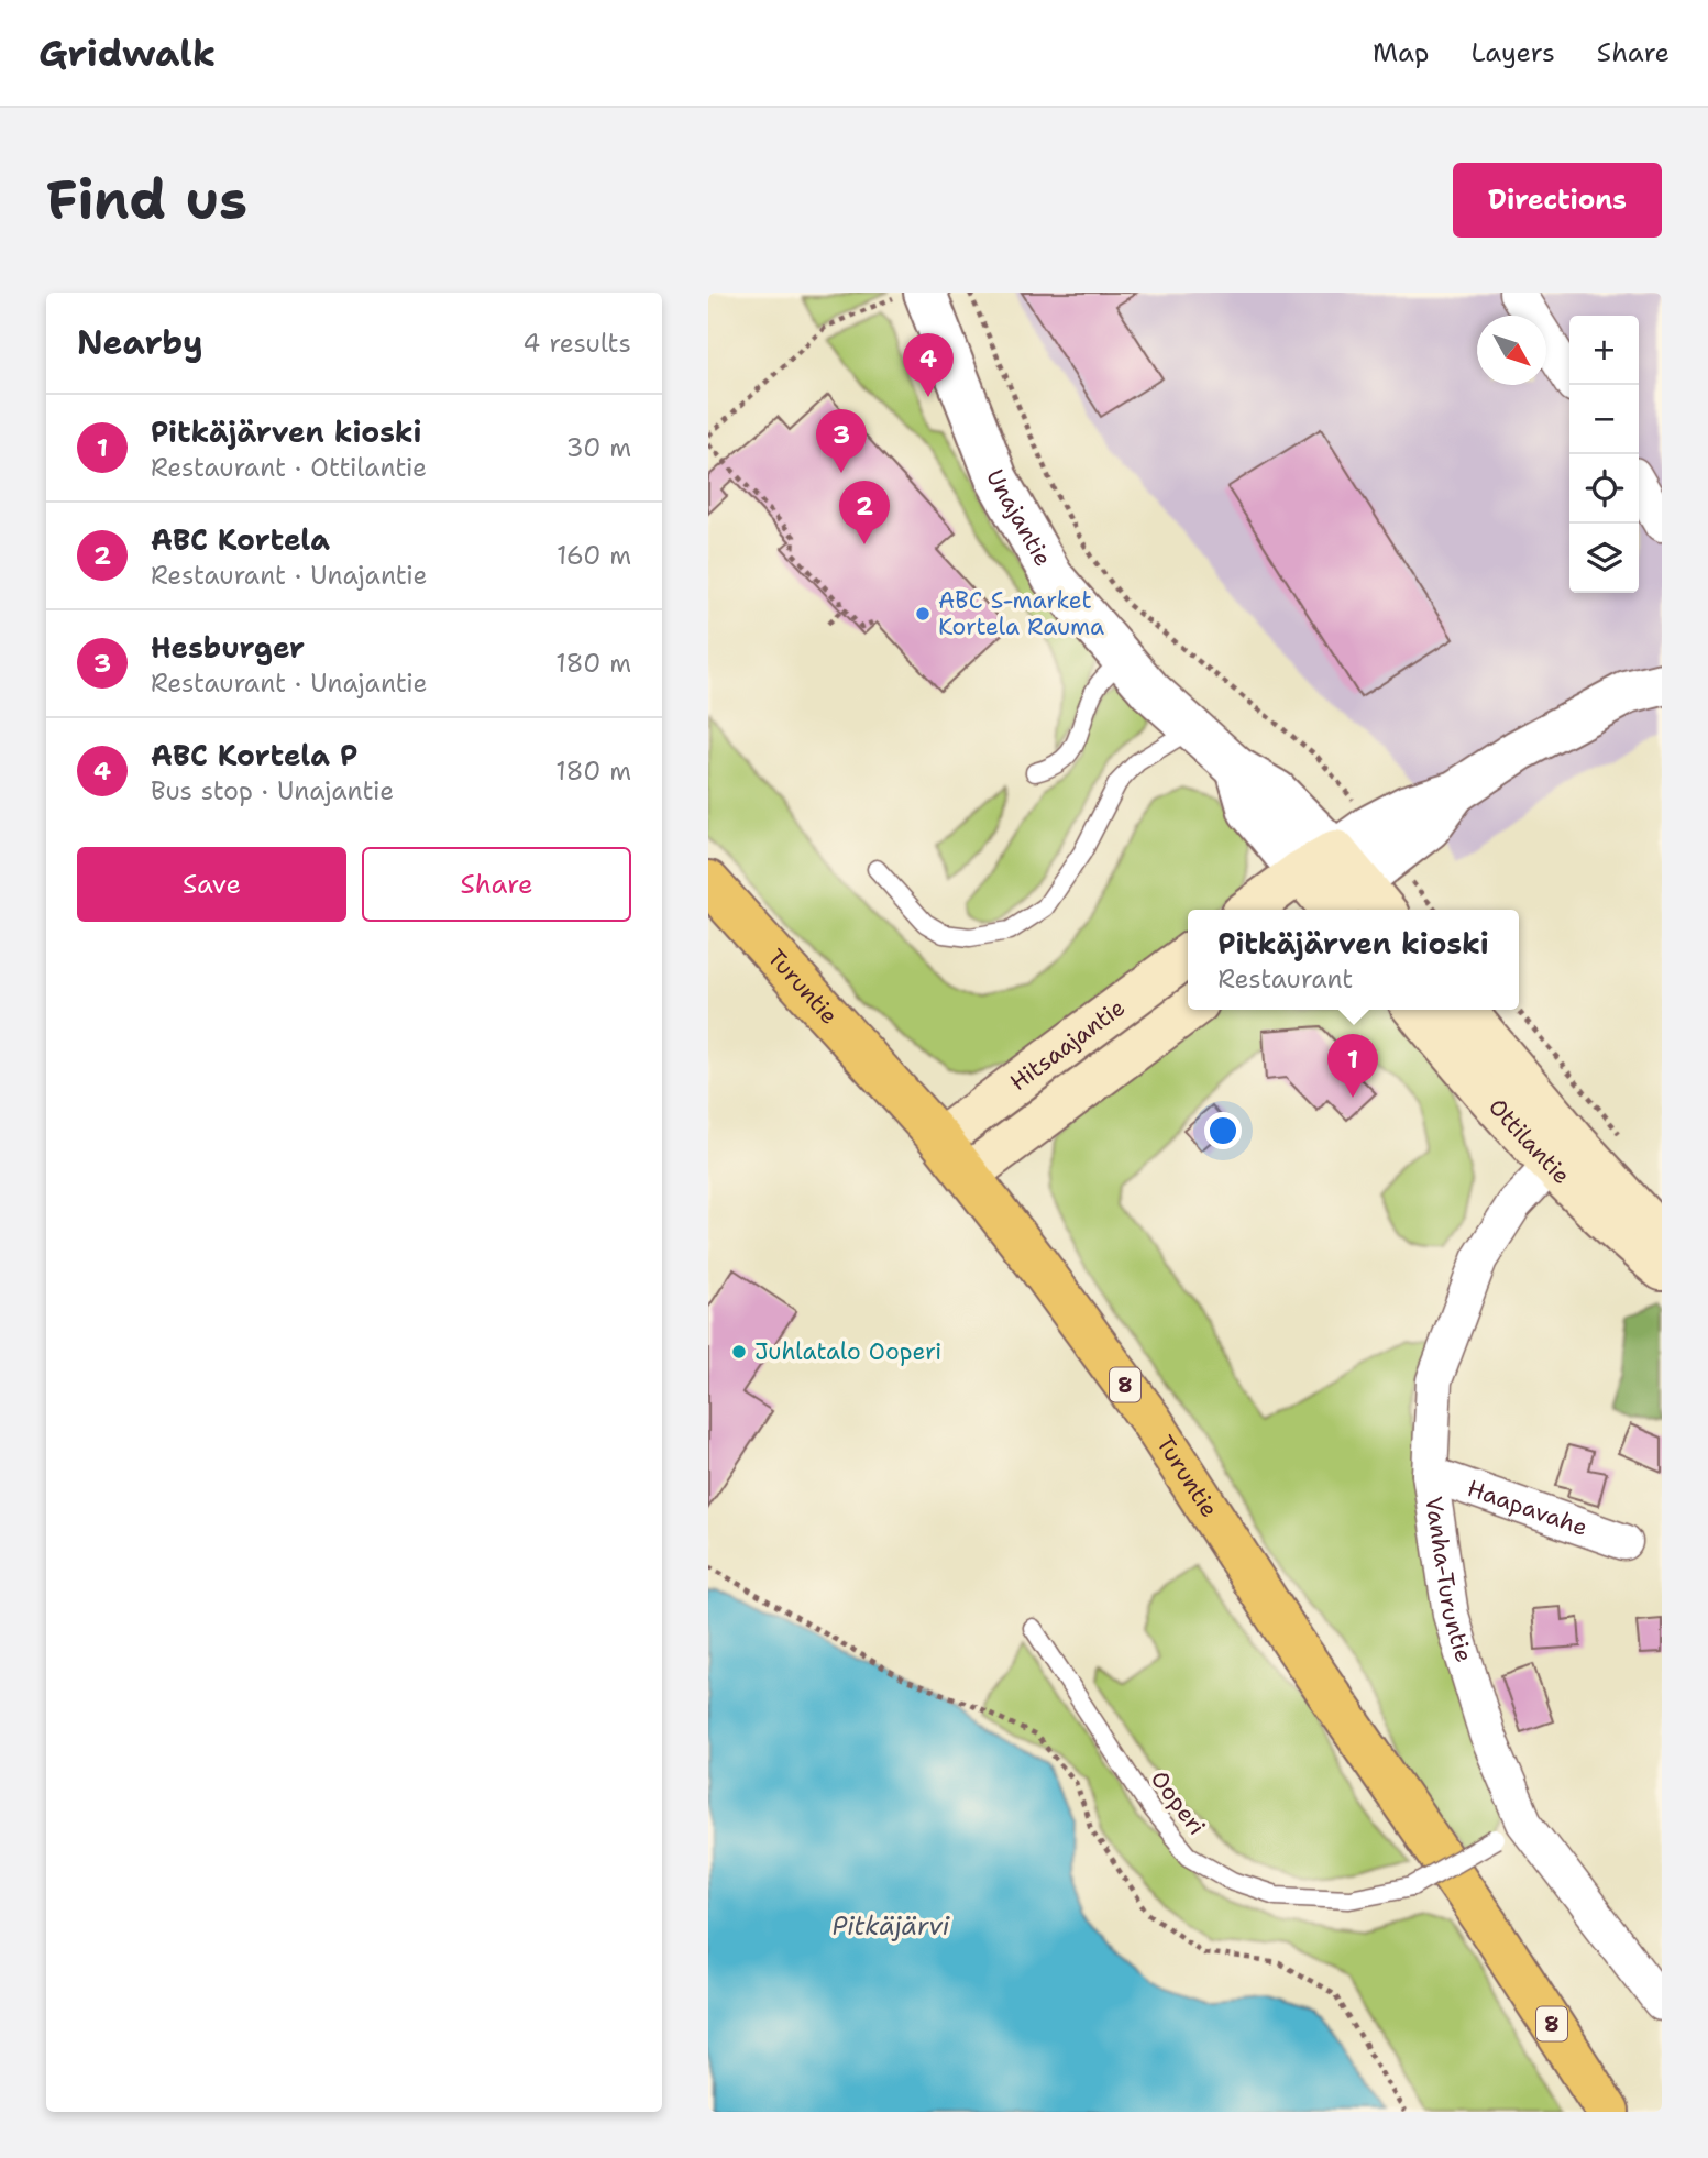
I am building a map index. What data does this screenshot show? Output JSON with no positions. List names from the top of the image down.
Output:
{
  "streets": {
    "highway": ["Turuntie", "8"],
    "main road": ["Hitsaajantie", "Ottilantie"],
    "street": ["Unajantie", "Haapavahe", "Vanha-Turuntie"],
    "lane": ["Ooperi"]
  },
  "crossings": [
    ["Turuntie", "Hitsaajantie"],
    ["Ottilantie", "Vanha-Turuntie"],
    ["Haapavahe", "Vanha-Turuntie"],
    ["Vanha-Turuntie", "Ooperi"]
  ],
  "water": ["Pitkäjärvi"],
  "places": ["ABC S-market Kortela Rauma", "Juhlatalo Ooperi"],
  "north": "bottom right",
  "page": {
    "header": "Gridwalk",
    "nav": ["Map", "Layers", "Share"],
    "buttons": [
      "Directions",
      ["Save", "Share"]
    ],
    "title": "Find us",
    "heading": ["Nearby", "4 results"],
    "map_buttons": ["+", "−"],
    "pins": [
      "4",
      "3",
      "2",
      "1"
    ],
    "list": [
      {
        "mark": "1",
        "name": "Pitkäjärven kioski",
        "note": "Restaurant · Ottilantie",
        "value": "30 m"
      },
      {
        "mark": "2",
        "name": "ABC Kortela",
        "note": "Restaurant · Unajantie",
        "value": "160 m"
      },
      {
        "mark": "3",
        "name": "Hesburger",
        "note": "Restaurant · Unajantie",
        "value": "180 m"
      },
      {
        "mark": "4",
        "name": "ABC Kortela P",
        "note": "Bus stop · Unajantie",
        "value": "180 m"
      }
    ],
    "popup": ["Pitkäjärven kioski", "Restaurant"]
  }
}
